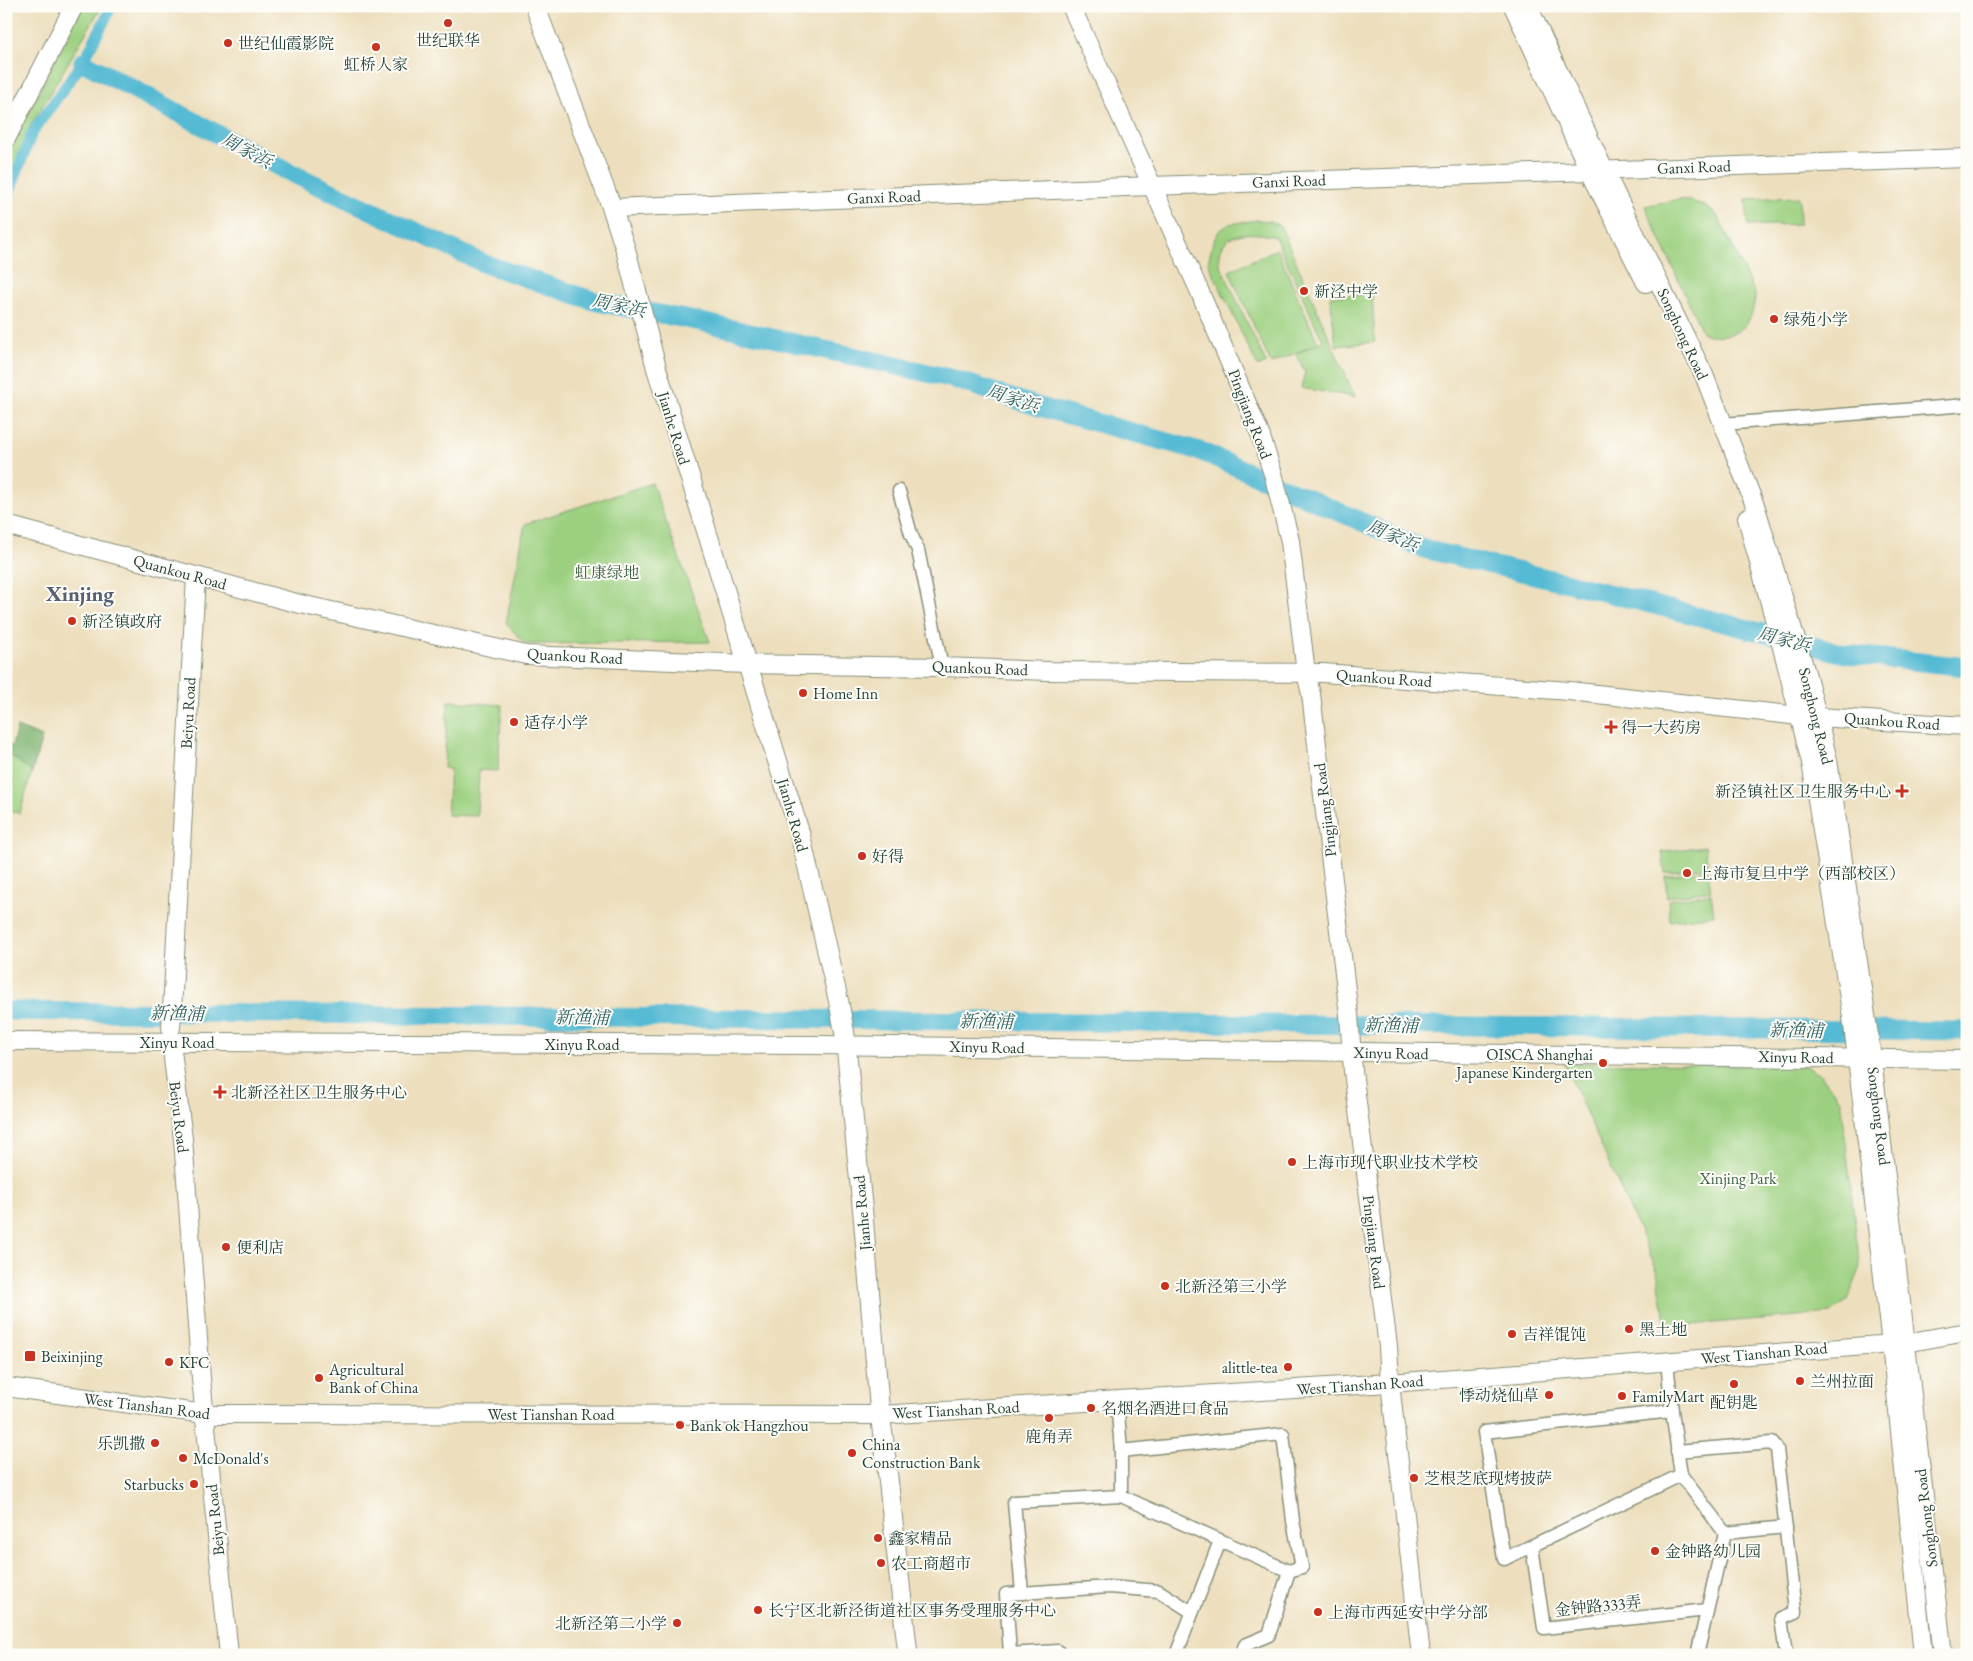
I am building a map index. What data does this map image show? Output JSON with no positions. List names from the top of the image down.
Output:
{
  "streets": {
    "main road": ["Jianhe Road"],
    "street": [
      "Ganxi Road",
      "Songhong Road",
      "Pingjiang Road",
      "Quankou Road",
      "Beiyu Road",
      "Xinyu Road",
      "West Tianshan Road",
      "金钟路333弄"
    ]
  },
  "crossings": [
    ["Ganxi Road", "Songhong Road"],
    ["Ganxi Road", "Pingjiang Road"],
    ["Ganxi Road", "Jianhe Road"],
    ["Songhong Road", "Quankou Road"],
    ["Songhong Road", "Xinyu Road"],
    ["Songhong Road", "West Tianshan Road"],
    ["Pingjiang Road", "Quankou Road"],
    ["Pingjiang Road", "Xinyu Road"],
    ["Pingjiang Road", "West Tianshan Road"],
    ["Jianhe Road", "Quankou Road"],
    ["Jianhe Road", "Xinyu Road"],
    ["Jianhe Road", "West Tianshan Road"],
    ["Quankou Road", "Beiyu Road"],
    ["Beiyu Road", "Xinyu Road"],
    ["Beiyu Road", "West Tianshan Road"]
  ],
  "districts": ["Xinjing"],
  "water": ["周家浜", "新渔浦"],
  "parks": ["虹康绿地", "Xinjing Park"],
  "places": {
    "other": [
      "世纪联华",
      "世纪仙霞影院",
      "虹桥人家",
      "新泾中学",
      "绿苑小学",
      "新泾镇政府",
      "Home Inn",
      "适存小学",
      "好得",
      "上海市复旦中学（西部校区）",
      "OISCA Shanghai Japanese Kindergarten",
      "上海市现代职业技术学校",
      "便利店",
      "北新泾第三小学",
      "黑土地",
      "吉祥馄饨",
      "KFC",
      "alittle-tea",
      "Agricultural Bank of China",
      "兰州拉面",
      "配钥匙",
      "悸动烧仙草",
      "FamilyMart",
      "名烟名酒进口食品",
      "鹿角弄",
      "Bank ok Hangzhou",
      "乐凯撒",
      "China Construction Bank",
      "McDonald's",
      "芝根芝底现烤披萨",
      "Starbucks",
      "鑫家精品",
      "金钟路幼儿园",
      "农工商超市",
      "长宁区北新泾街道社区事务受理服务中心",
      "上海市西延安中学分部",
      "北新泾第二小学"
    ],
    "health": ["得一大药房", "新泾镇社区卫生服务中心", "北新泾社区卫生服务中心"],
    "transit": ["Beixinjing"]
  }
}
